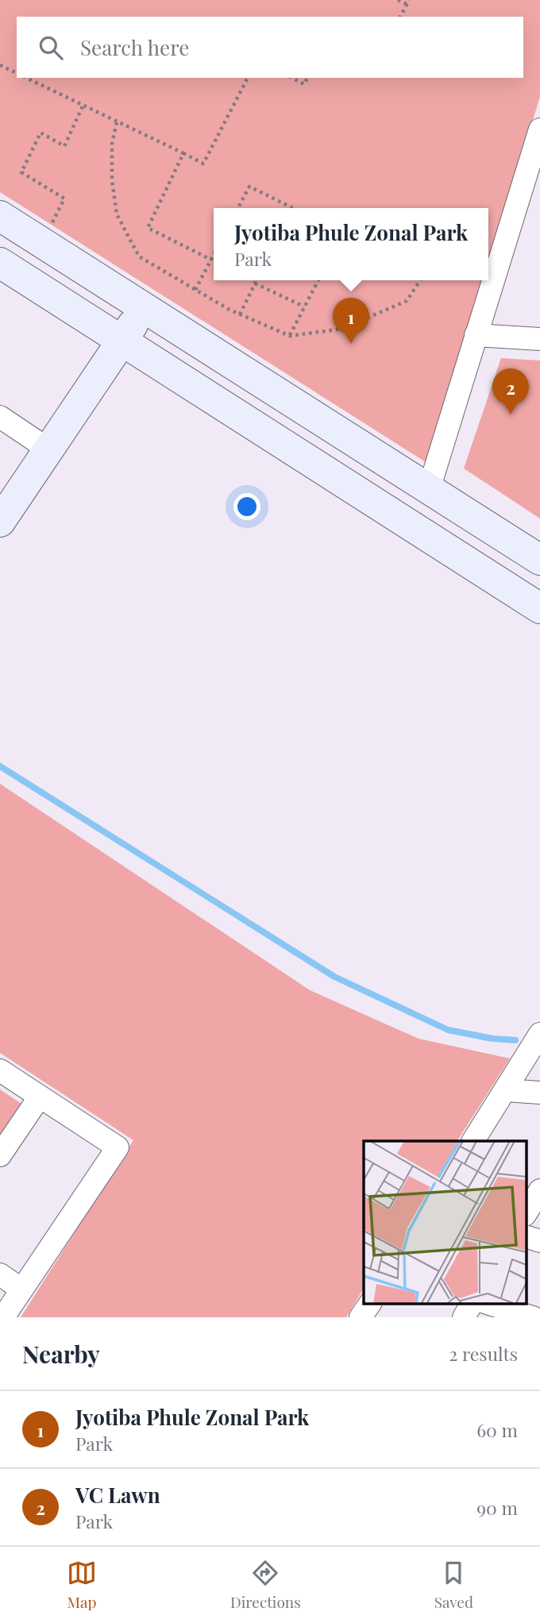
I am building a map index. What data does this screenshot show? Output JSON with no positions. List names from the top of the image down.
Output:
{
  "page": {
    "search": "Search here",
    "popup": ["Jyotiba Phule Zonal Park", "Park"],
    "pins": ["1", "2"],
    "heading": ["Nearby", "2 results"],
    "list": [
      {
        "mark": "1",
        "name": "Jyotiba Phule Zonal Park",
        "note": "Park",
        "value": "60 m"
      },
      {
        "mark": "2",
        "name": "VC Lawn",
        "note": "Park",
        "value": "90 m"
      }
    ],
    "nav": ["Map", "Directions", "Saved"]
  }
}
